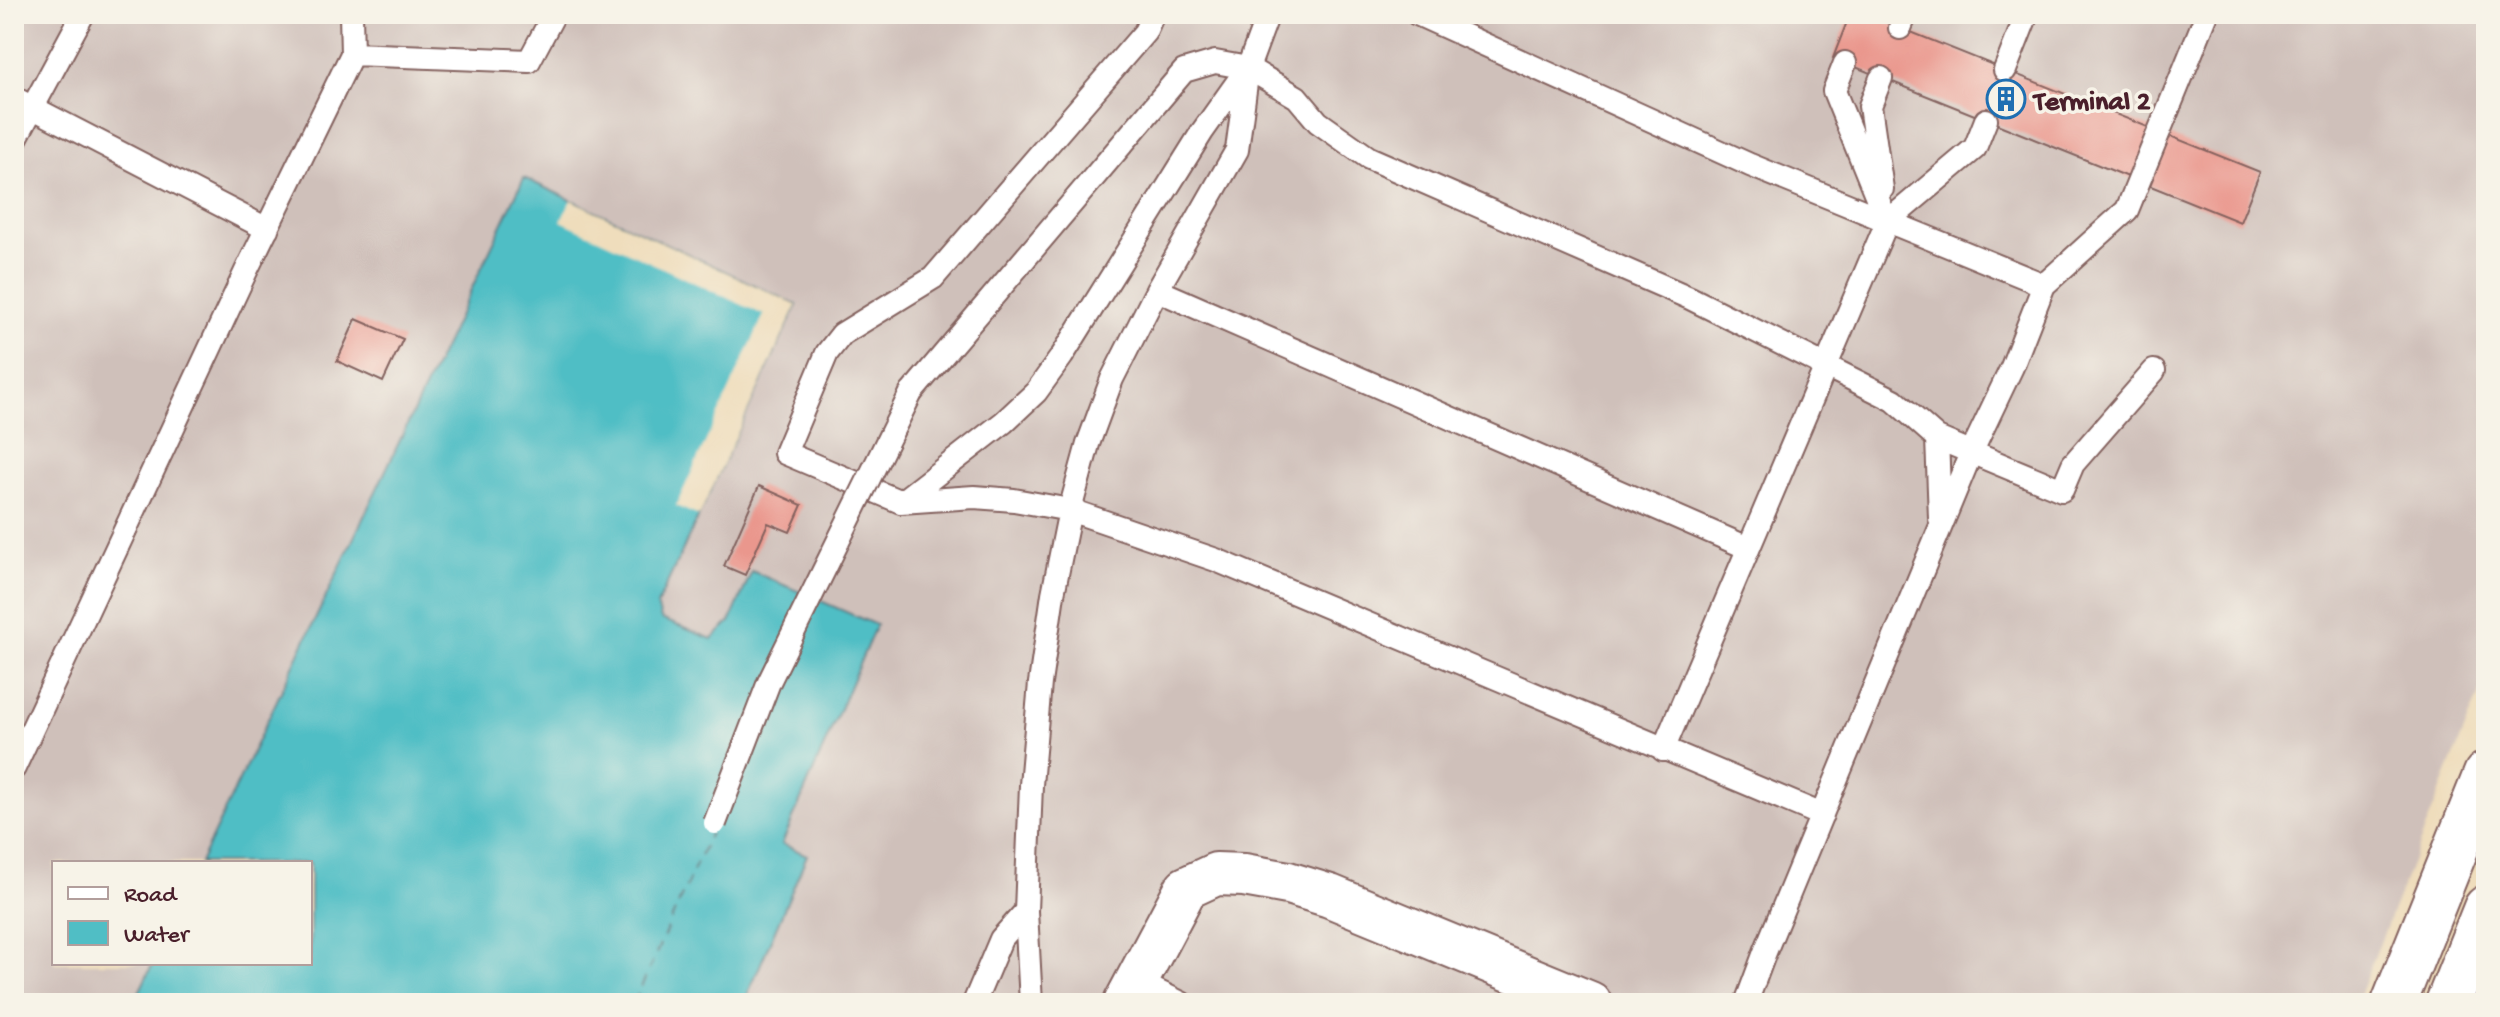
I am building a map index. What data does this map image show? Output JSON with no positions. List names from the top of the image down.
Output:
{
  "places": {
    "building": ["Terminal 2"]
  },
  "legend": ["Road", "Water"]
}
